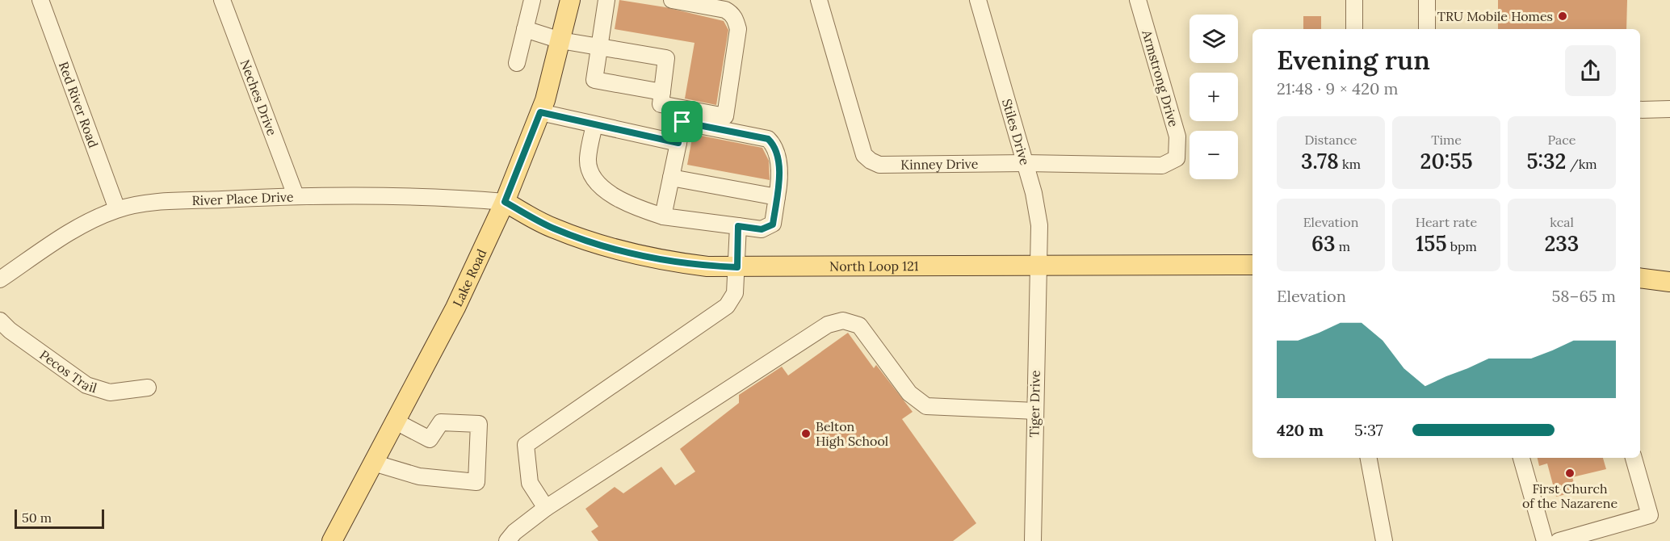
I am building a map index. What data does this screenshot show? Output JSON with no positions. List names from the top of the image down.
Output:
{
  "streets": {
    "main road": ["North Loop 121", "Lake Road"],
    "street": [
      "Armstrong Drive",
      "Neches Drive",
      "Red River Road",
      "Stiles Drive",
      "Kinney Drive",
      "River Place Drive",
      "Pecos Trail",
      "Tiger Drive"
    ]
  },
  "crossings": [
    ["Armstrong Drive", "Kinney Drive"],
    ["Neches Drive", "River Place Drive"],
    ["Red River Road", "River Place Drive"],
    ["Stiles Drive", "Kinney Drive"],
    ["Stiles Drive", "North Loop 121"],
    ["Stiles Drive", "Tiger Drive"],
    ["River Place Drive", "North Loop 121"],
    ["River Place Drive", "Lake Road"],
    ["North Loop 121", "Lake Road"],
    ["North Loop 121", "Tiger Drive"]
  ],
  "places": ["TRU Mobile Homes", "Belton High School", "First Church of the Nazarene"],
  "scale_bar": "50 m",
  "page": {
    "map_buttons": ["+", "−"],
    "heading": ["Evening run", "21:48 · 9 × 420 m"],
    "stats": [
      ["Distance", "3.78 km"],
      ["Time", "20:55"],
      ["Pace", "5:32 /km"],
      ["Elevation", "63 m"],
      ["Heart rate", "155 bpm"],
      ["kcal", "233"]
    ],
    "chart": ["Elevation", "58–65 m"],
    "list": [
      {
        "name": "420 m",
        "note": "5:37"
      }
    ],
    "scale": "50 m"
  }
}
